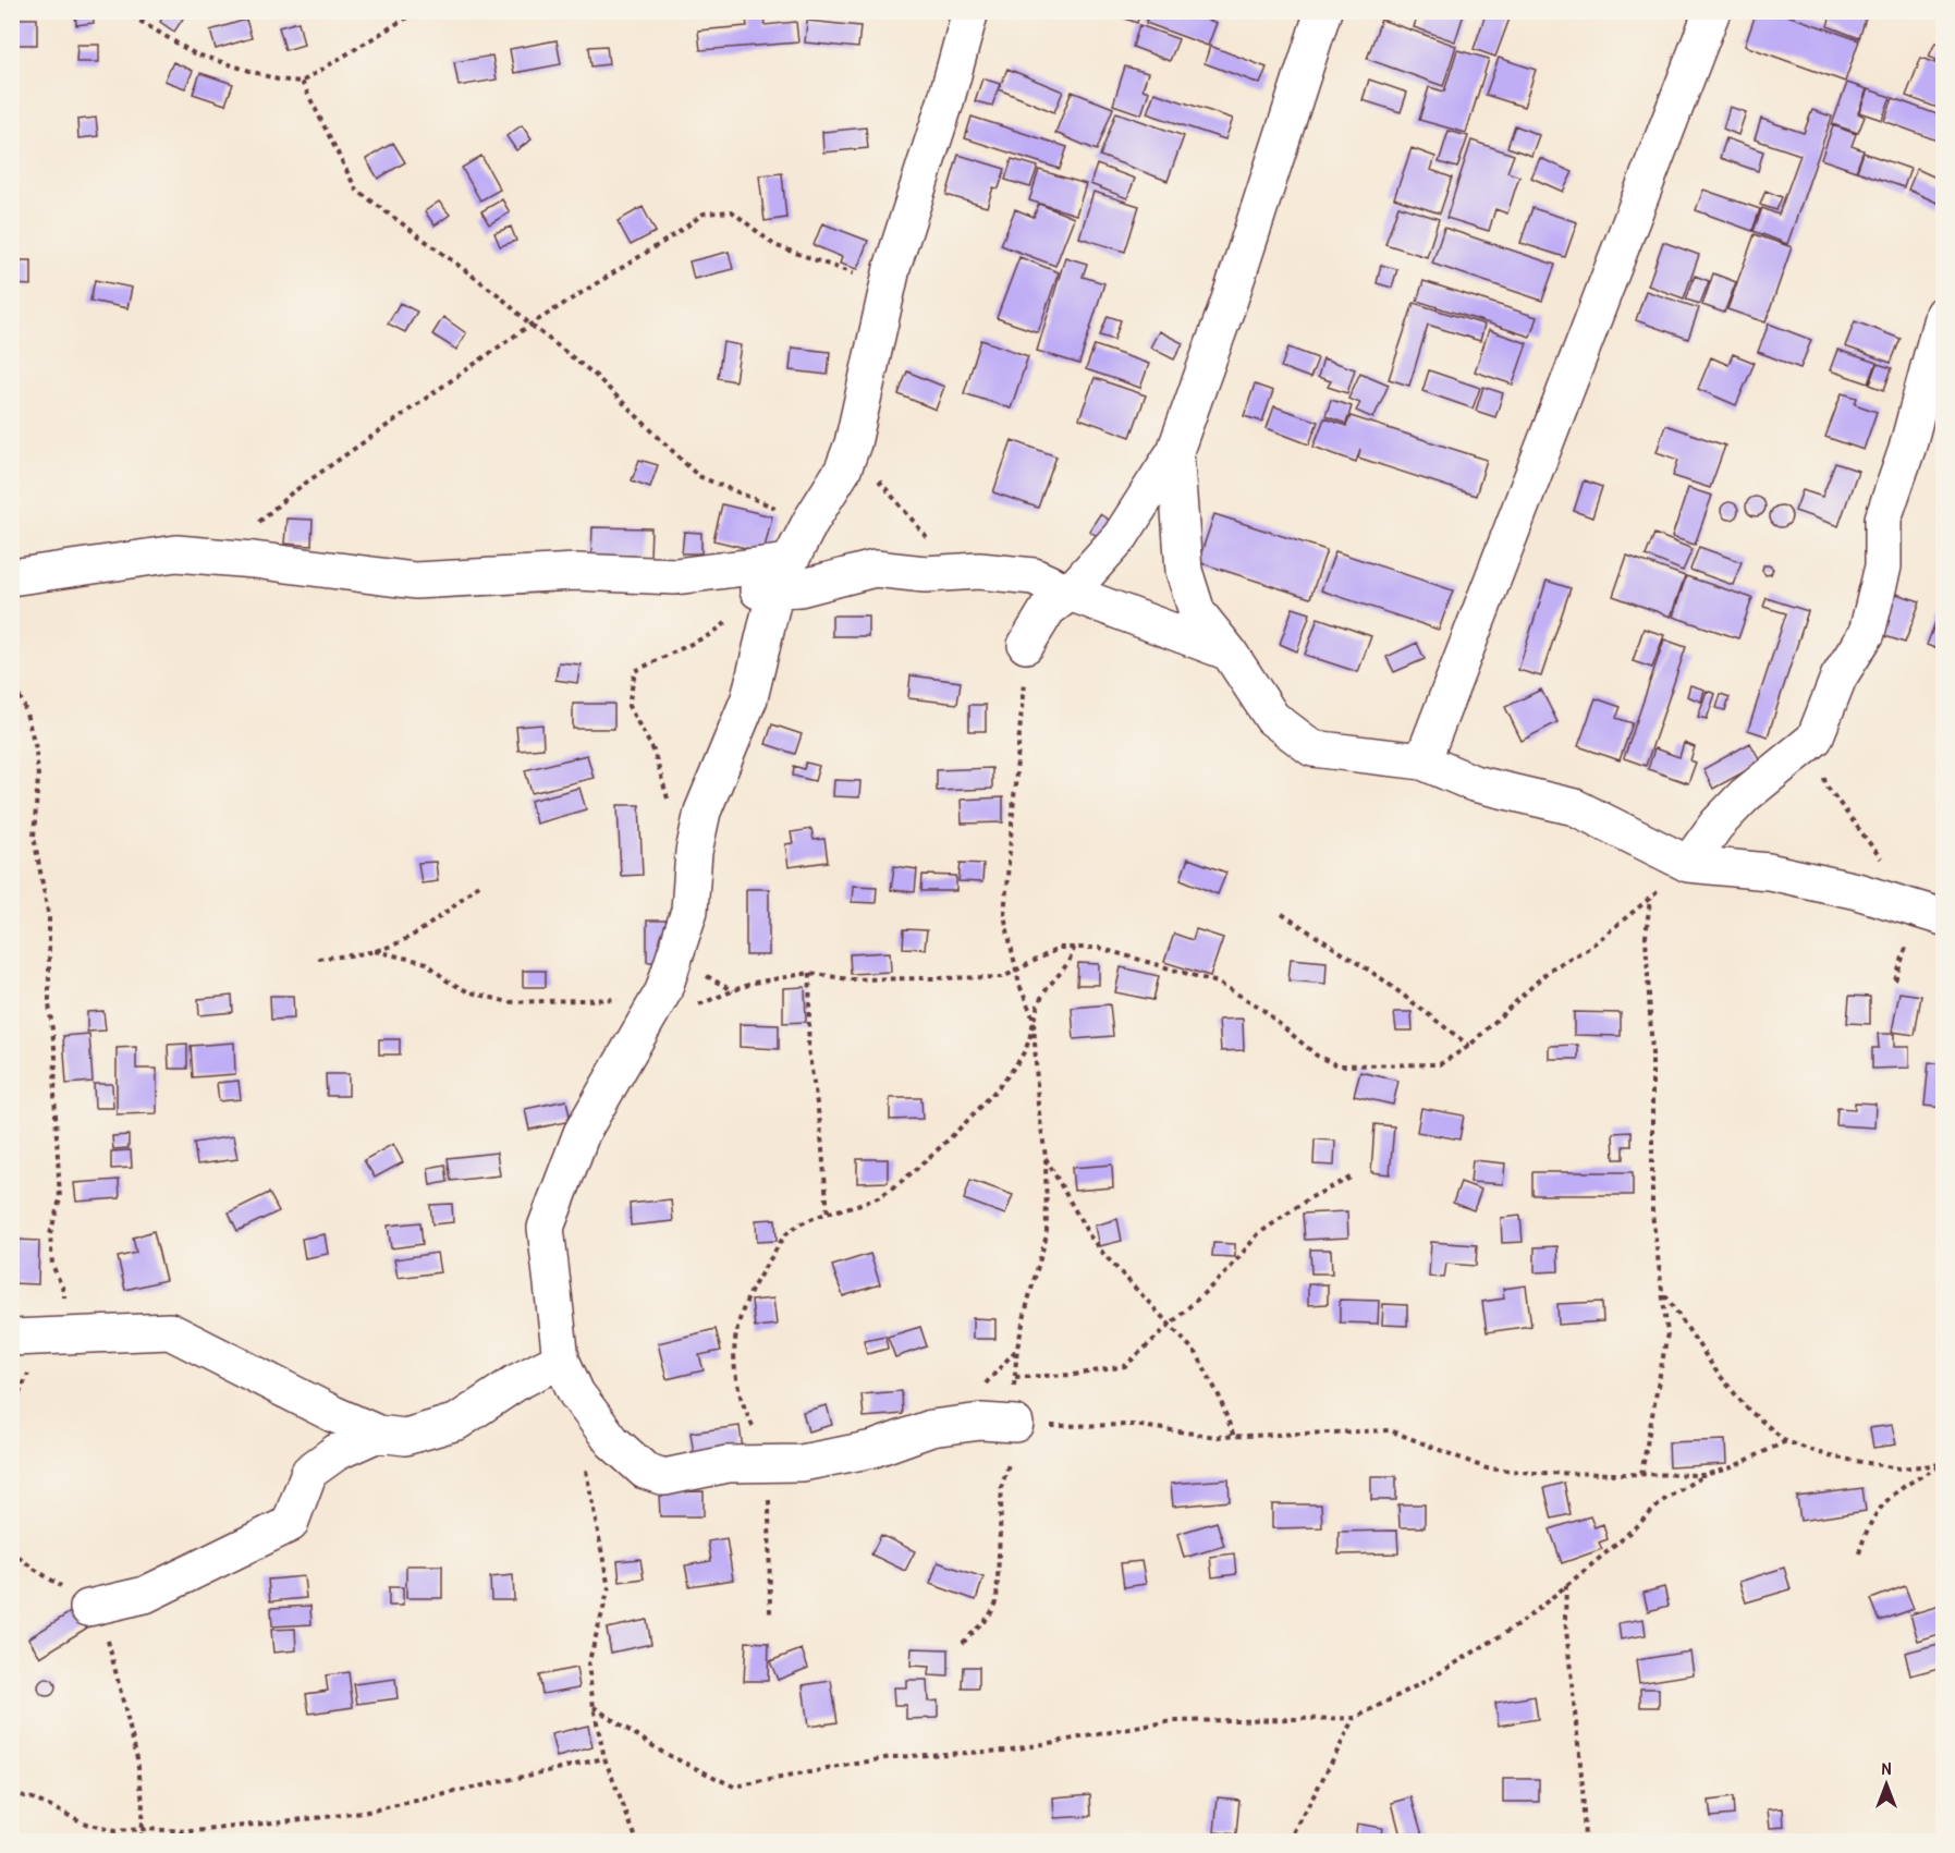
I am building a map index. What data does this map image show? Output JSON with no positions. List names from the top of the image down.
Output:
{
  "north": "top"
}
